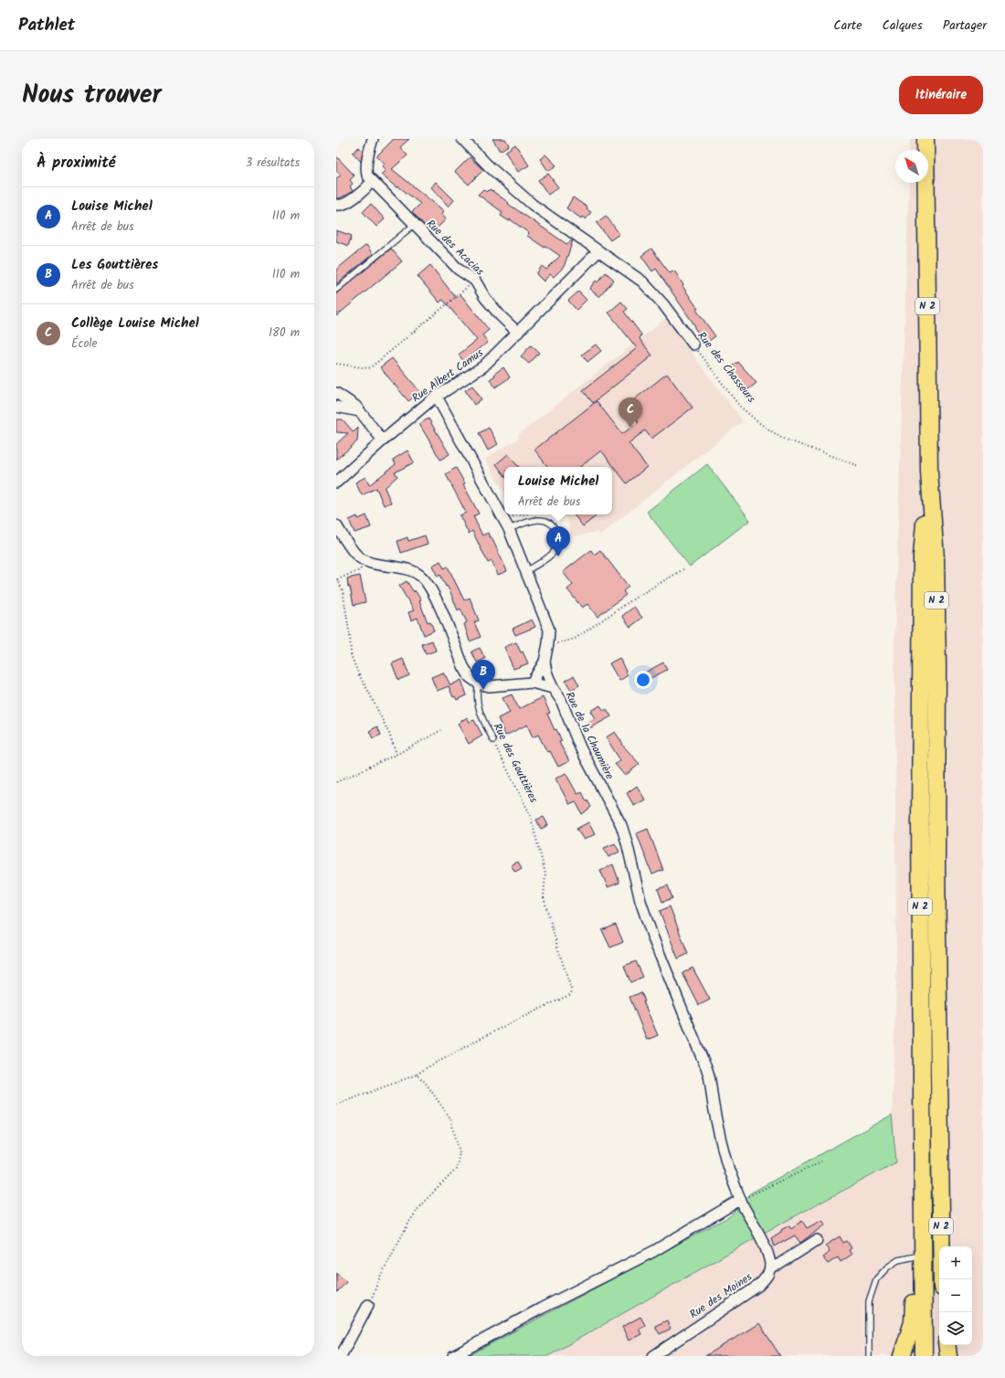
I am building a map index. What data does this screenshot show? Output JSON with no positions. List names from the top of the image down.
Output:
{
  "streets": {
    "highway": ["N 2"],
    "street": [
      "Rue des Acacias",
      "Rue des Chasseurs",
      "Rue Albert Camus",
      "Rue de la Chaumière",
      "Rue des Moines"
    ],
    "lane": ["Rue des Gouttières"]
  },
  "crossings": [
    ["Rue des Acacias", "Rue Albert Camus"],
    ["Rue des Chasseurs", "Rue Albert Camus"],
    ["Rue de la Chaumière", "Rue des Gouttières"],
    ["Rue de la Chaumière", "Rue des Moines"]
  ],
  "north": "top left",
  "page": {
    "header": "Pathlet",
    "nav": ["Carte", "Calques", "Partager"],
    "title": "Nous trouver",
    "buttons": "Itinéraire",
    "heading": ["À proximité", "3 résultats"],
    "list": [
      {
        "mark": "A",
        "name": "Louise Michel",
        "note": "Arrêt de bus",
        "value": "110 m"
      },
      {
        "mark": "B",
        "name": "Les Gouttières",
        "note": "Arrêt de bus",
        "value": "110 m"
      },
      {
        "mark": "C",
        "name": "Collège Louise Michel",
        "note": "École",
        "value": "180 m"
      }
    ],
    "pins": ["C", "A", "B"],
    "popup": ["Louise Michel", "Arrêt de bus"],
    "map_buttons": ["+", "−"]
  }
}
